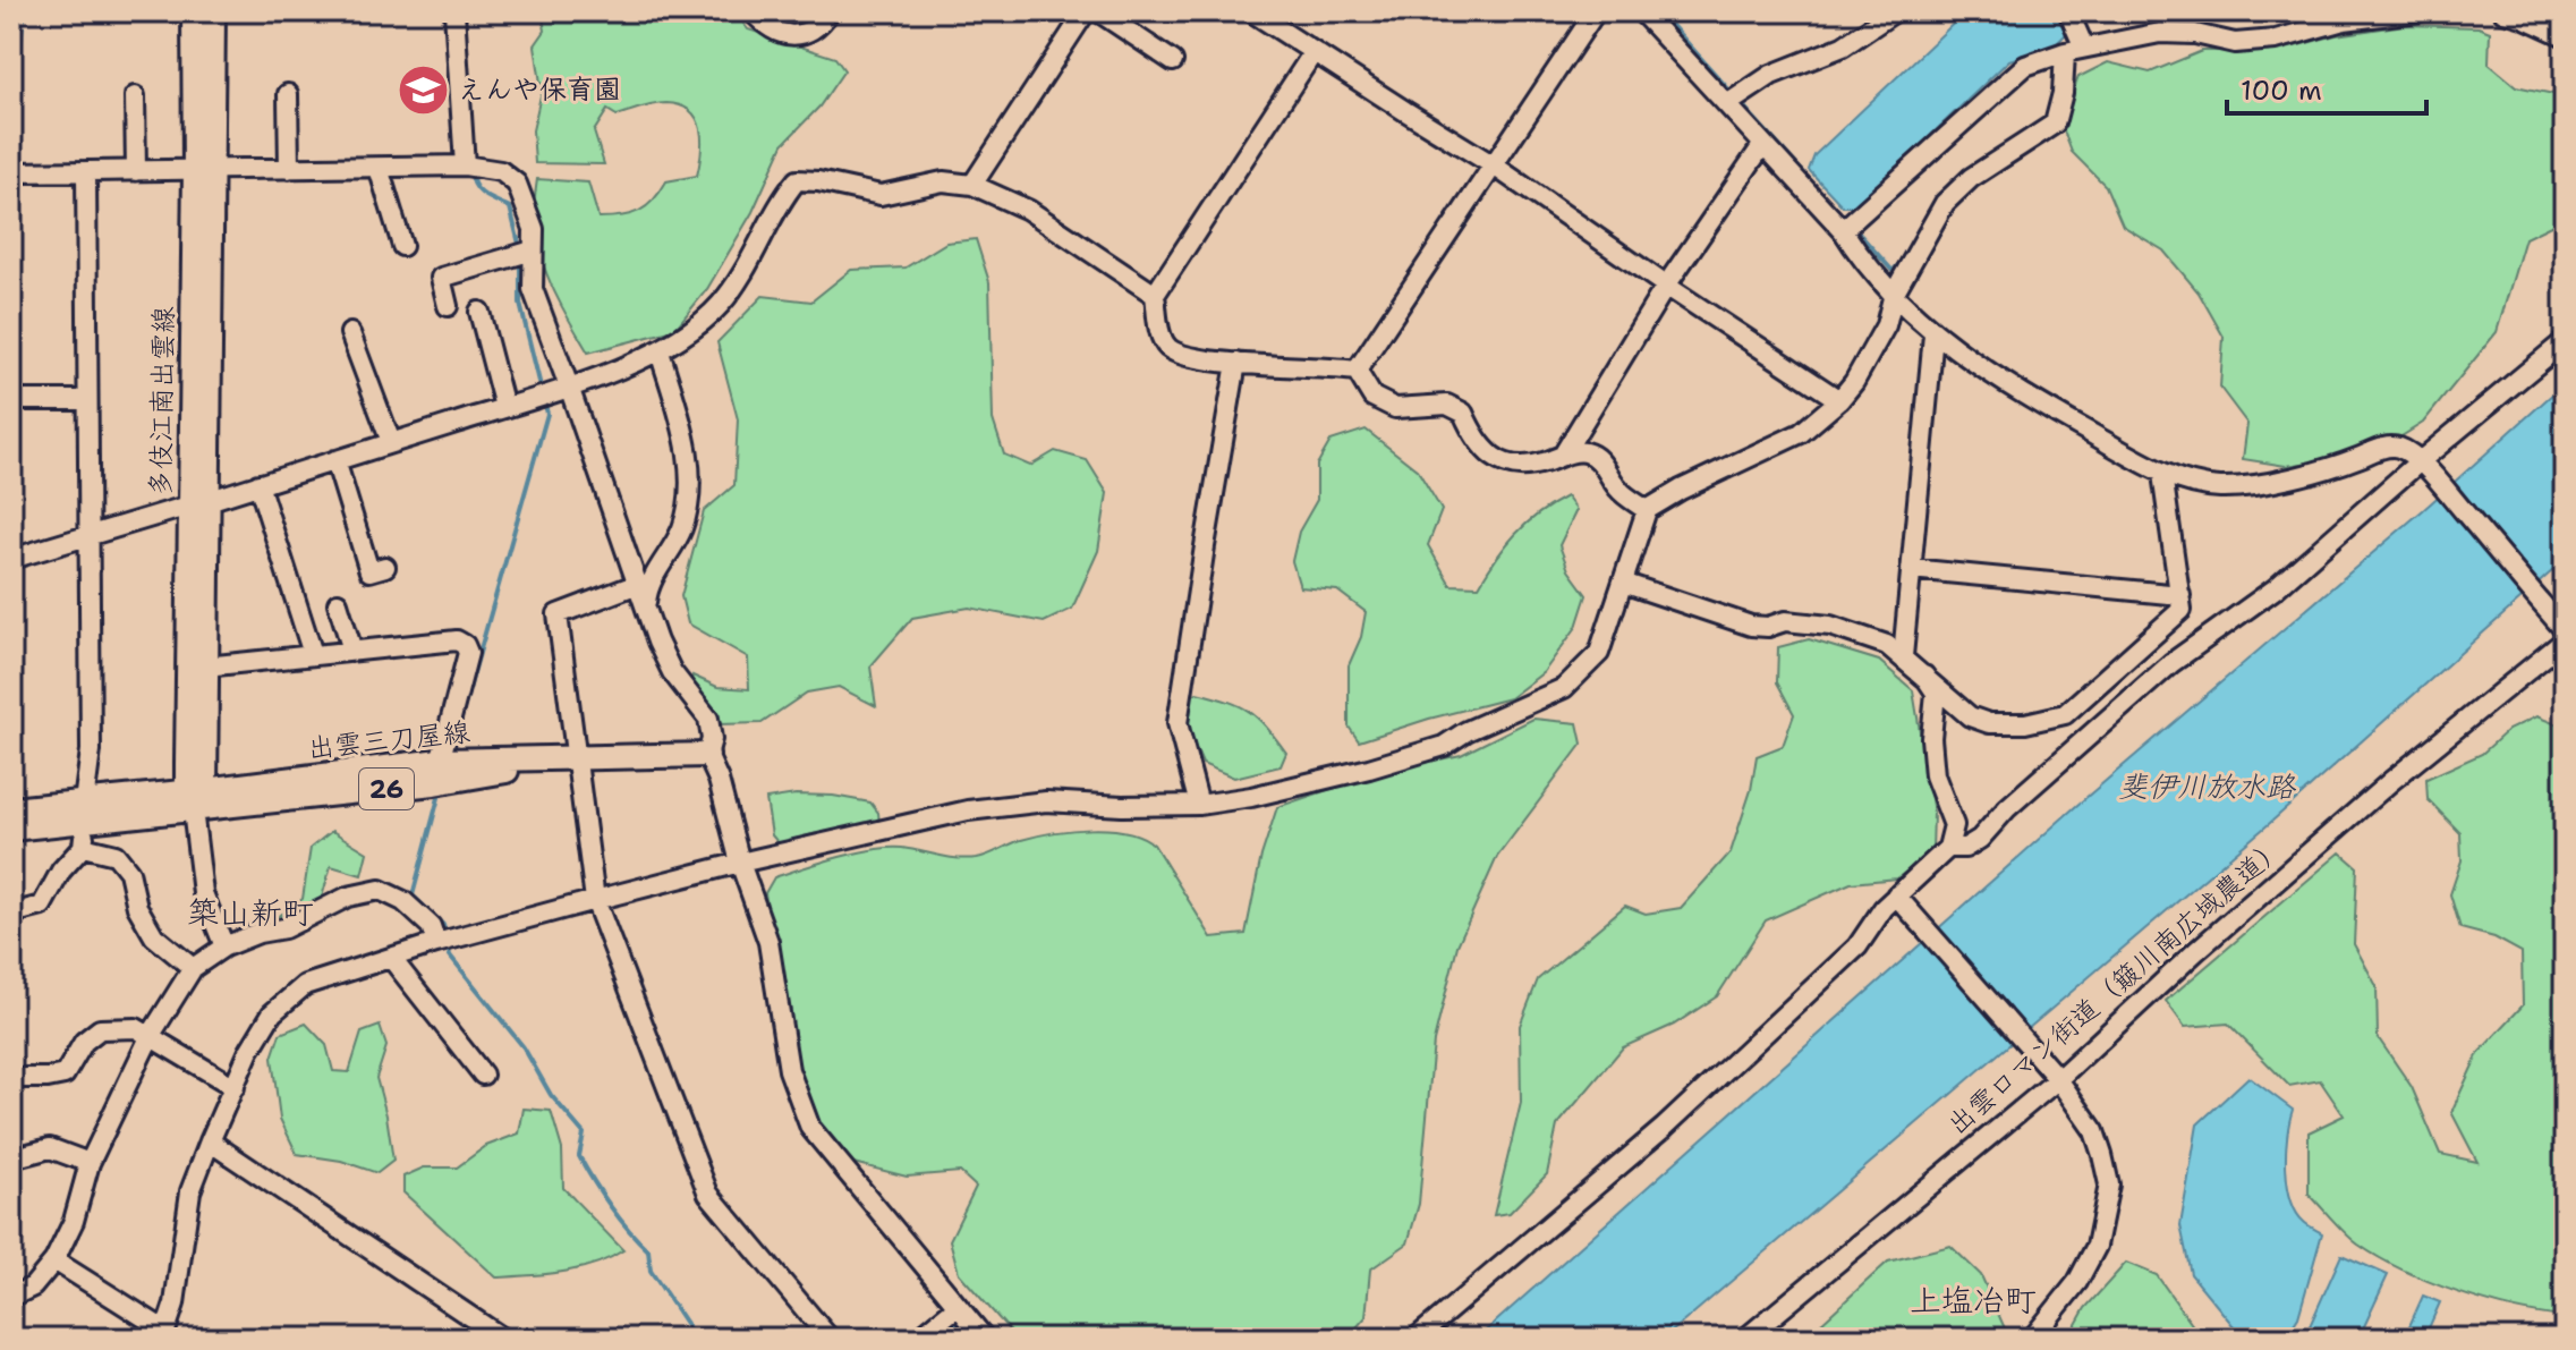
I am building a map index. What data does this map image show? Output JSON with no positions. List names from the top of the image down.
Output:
{
  "streets": {
    "main road": ["多伎江南出雲線", "出雲三刀屋線", "26"],
    "street": ["出雲ロマン街道（簸川南広域農道）"]
  },
  "crossings": [
    ["多伎江南出雲線", "出雲三刀屋線"]
  ],
  "districts": ["築山新町", "上塩冶町"],
  "water": ["斐伊川放水路"],
  "places": {
    "school or university": ["えんや保育園"]
  },
  "scale_bar": "100 m"
}
